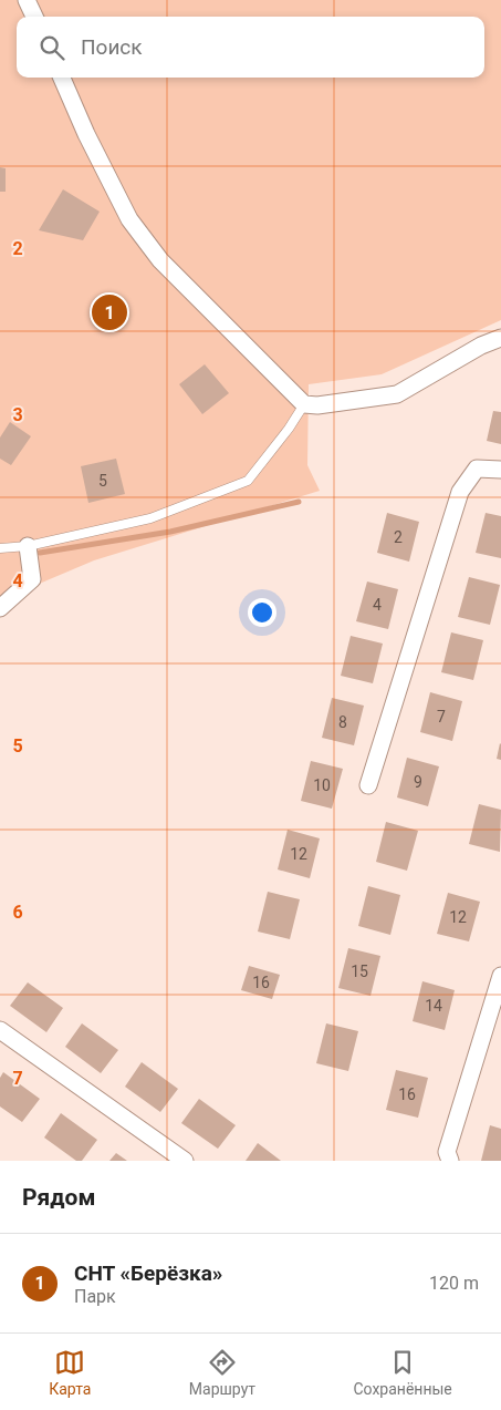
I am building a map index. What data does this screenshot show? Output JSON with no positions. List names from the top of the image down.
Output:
{
  "house_numbers": [
    "5",
    "2",
    "4",
    "7",
    "8",
    "9",
    "10",
    "12",
    "12",
    "15",
    "16",
    "14",
    "16"
  ],
  "page": {
    "search": "Поиск",
    "pins": "1",
    "heading": "Рядом",
    "list": [
      {
        "mark": "1",
        "name": "СНТ «Берёзка»",
        "note": "Парк",
        "value": "120 m"
      }
    ],
    "nav": ["Карта", "Маршрут", "Сохранённые"]
  },
  "grid": {
    "rows": [
      "2",
      "3",
      "4",
      "5",
      "6",
      "7"
    ]
  }
}
